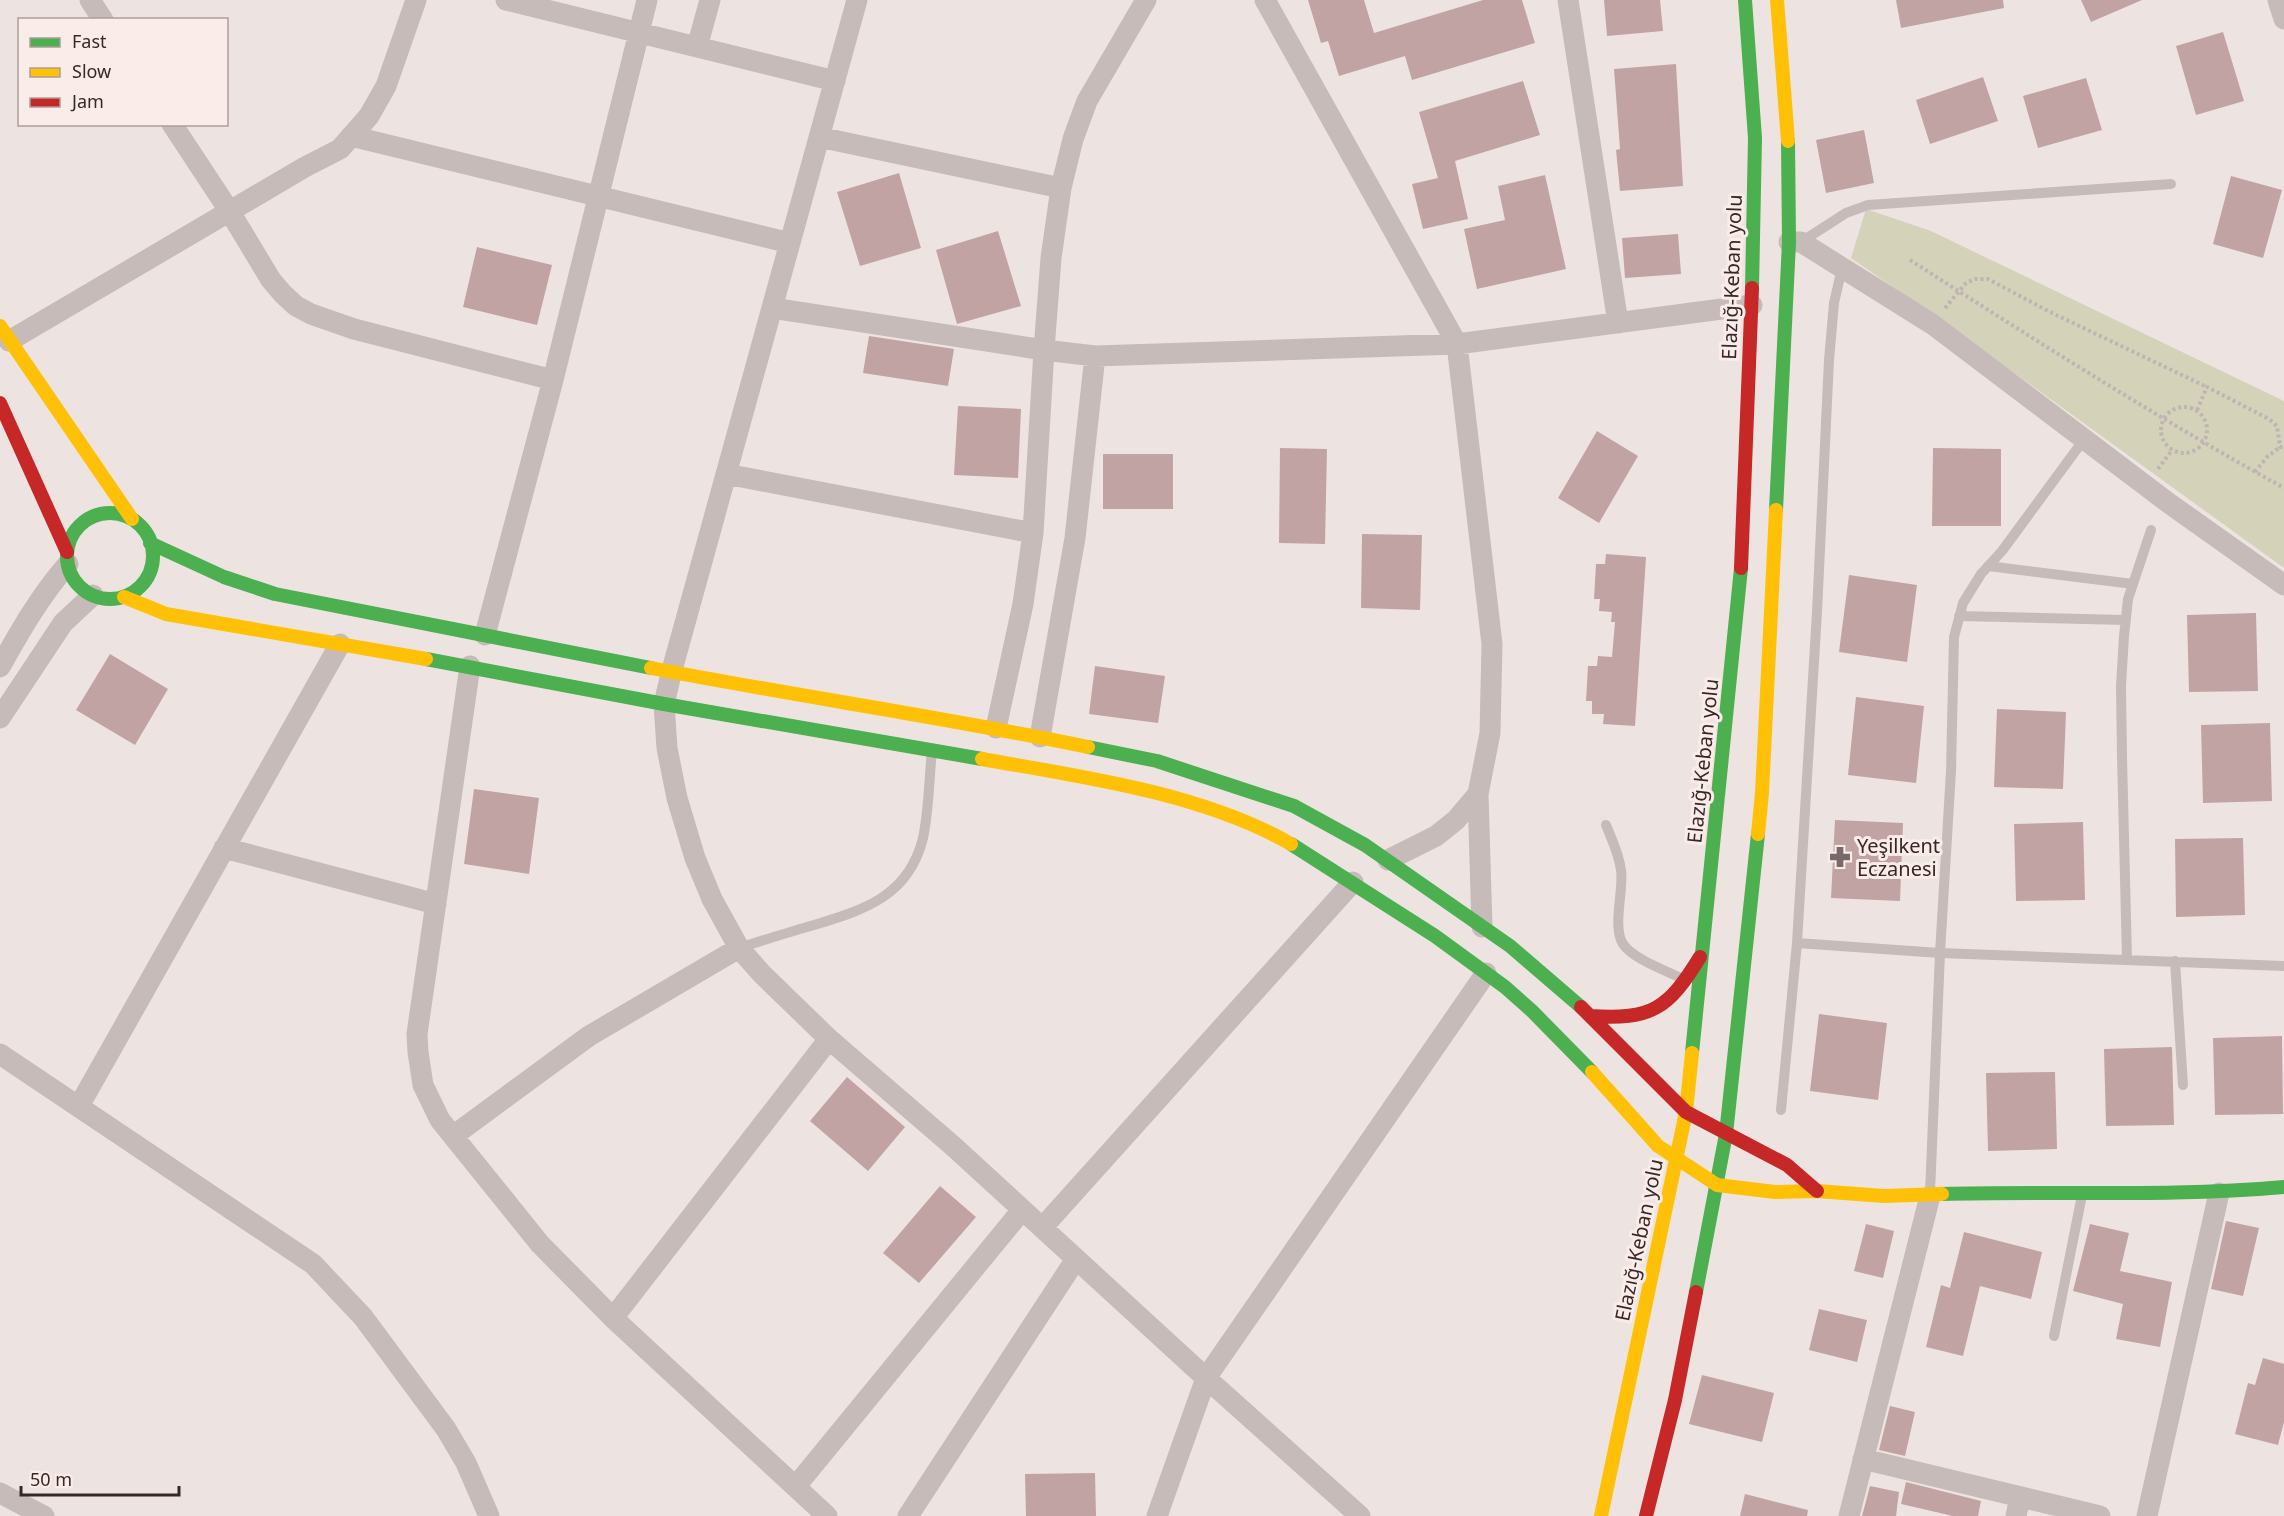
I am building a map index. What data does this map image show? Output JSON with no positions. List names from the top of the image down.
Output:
{
  "streets": {
    "main road": ["Elazığ-Keban yolu"]
  },
  "places": {
    "pharmacy": ["Yeşilkent Eczanesi"]
  },
  "legend": ["Fast", "Slow", "Jam"],
  "scale_bar": "50 m"
}
